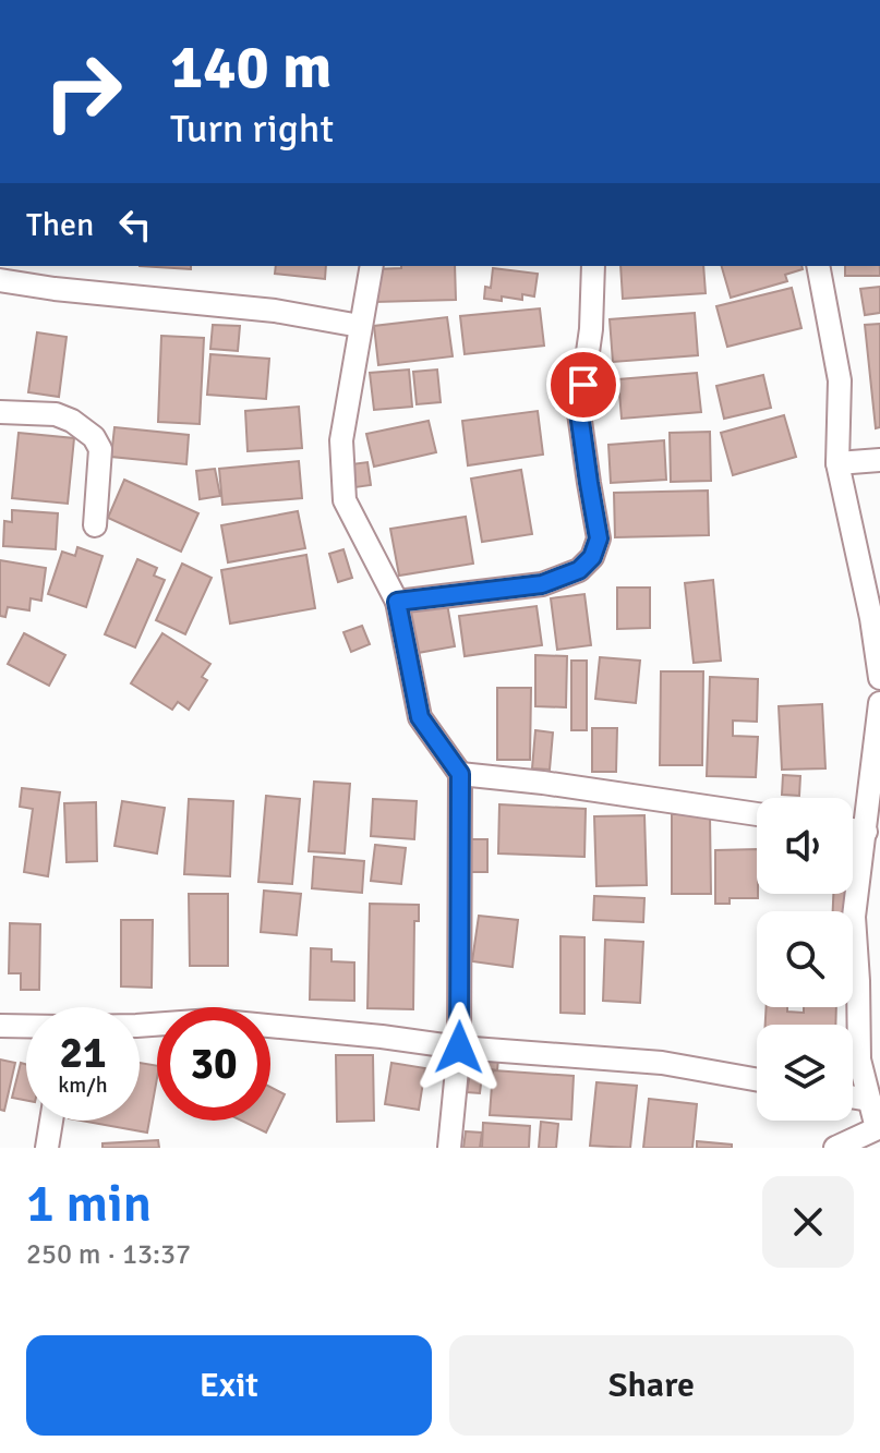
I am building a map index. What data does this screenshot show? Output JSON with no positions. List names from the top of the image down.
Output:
{
  "page": {
    "turn": ["140 m", "Turn right"],
    "then": "Then",
    "speed": "21 km/h",
    "limit": "30",
    "heading": ["1 min", "250 m · 13:37"],
    "buttons": ["Exit", "Share"]
  }
}
